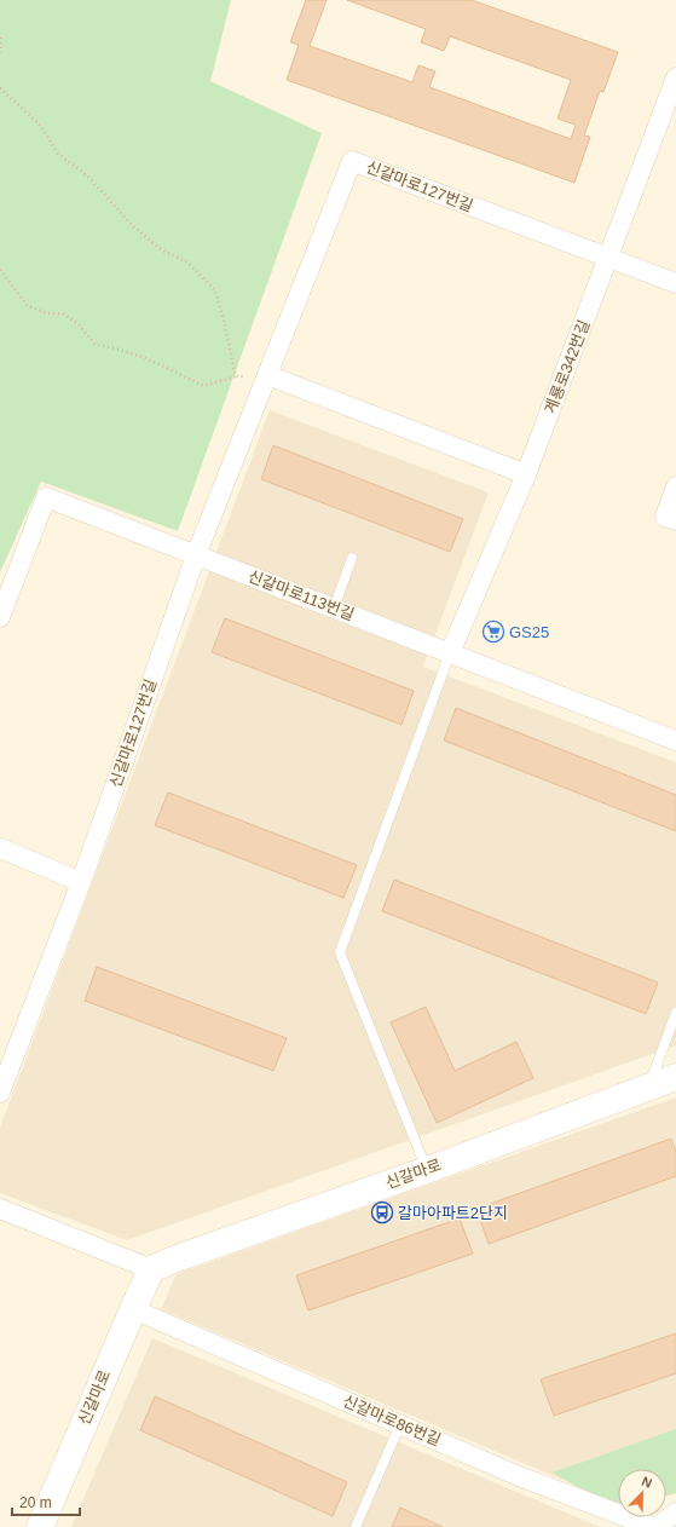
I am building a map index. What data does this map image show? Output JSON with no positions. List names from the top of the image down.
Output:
{
  "streets": {
    "street": [
      "신갈마로127번길",
      "계룡로342번길",
      "신갈마로113번길",
      "신갈마로",
      "신갈마로86번길"
    ]
  },
  "crossings": [
    ["신갈마로127번길", "계룡로342번길"],
    ["신갈마로127번길", "신갈마로113번길"],
    ["계룡로342번길", "신갈마로113번길"],
    ["신갈마로", "신갈마로86번길"]
  ],
  "places": {
    "supermarket": ["GS25"],
    "bus stop": ["갈마아파트2단지"]
  },
  "scale_bar": "20 m",
  "north": "top right"
}
